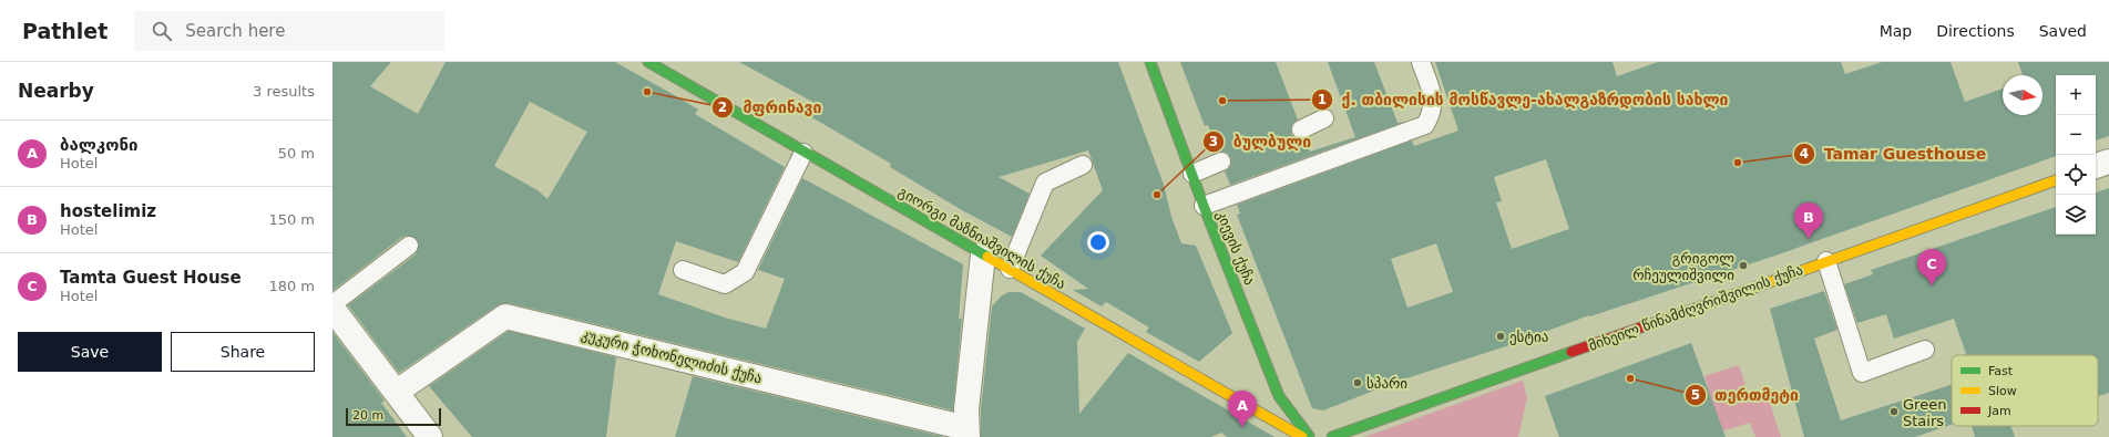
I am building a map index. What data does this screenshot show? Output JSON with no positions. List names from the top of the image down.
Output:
{
  "streets": {
    "street": [
      "გიორგი მაზნიაშვილის ქუჩა",
      "კიევის ქუჩა",
      "მიხეილ წინამძღვრიშვილის ქუჩა",
      "კუკური ჭოხონელიძის ქუჩა"
    ]
  },
  "places": [
    "მფრინავი",
    "ქ. თბილისის მოსწავლე-ახალგაზრდობის სახლი",
    "Tamar Guesthouse",
    "ბულბული",
    "გრიგოლ რჩეულიშვილი",
    "ესტია",
    "თერთმეტი",
    "სპარი",
    "Green Stairs"
  ],
  "legend": ["Fast", "Slow", "Jam"],
  "scale_bar": "20 m",
  "north": "right",
  "page": {
    "header": "Pathlet",
    "search": "Search here",
    "nav": ["Map", "Directions", "Saved"],
    "heading": ["Nearby", "3 results"],
    "map_buttons": ["+", "−"],
    "list": [
      {
        "mark": "A",
        "name": "ბალკონი",
        "note": "Hotel",
        "value": "50 m"
      },
      {
        "mark": "B",
        "name": "hostelimiz",
        "note": "Hotel",
        "value": "150 m"
      },
      {
        "mark": "C",
        "name": "Tamta Guest House",
        "note": "Hotel",
        "value": "180 m"
      }
    ],
    "pins": ["B", "C", "A"],
    "buttons": ["Save", "Share"],
    "scale": "20 m"
  }
}
